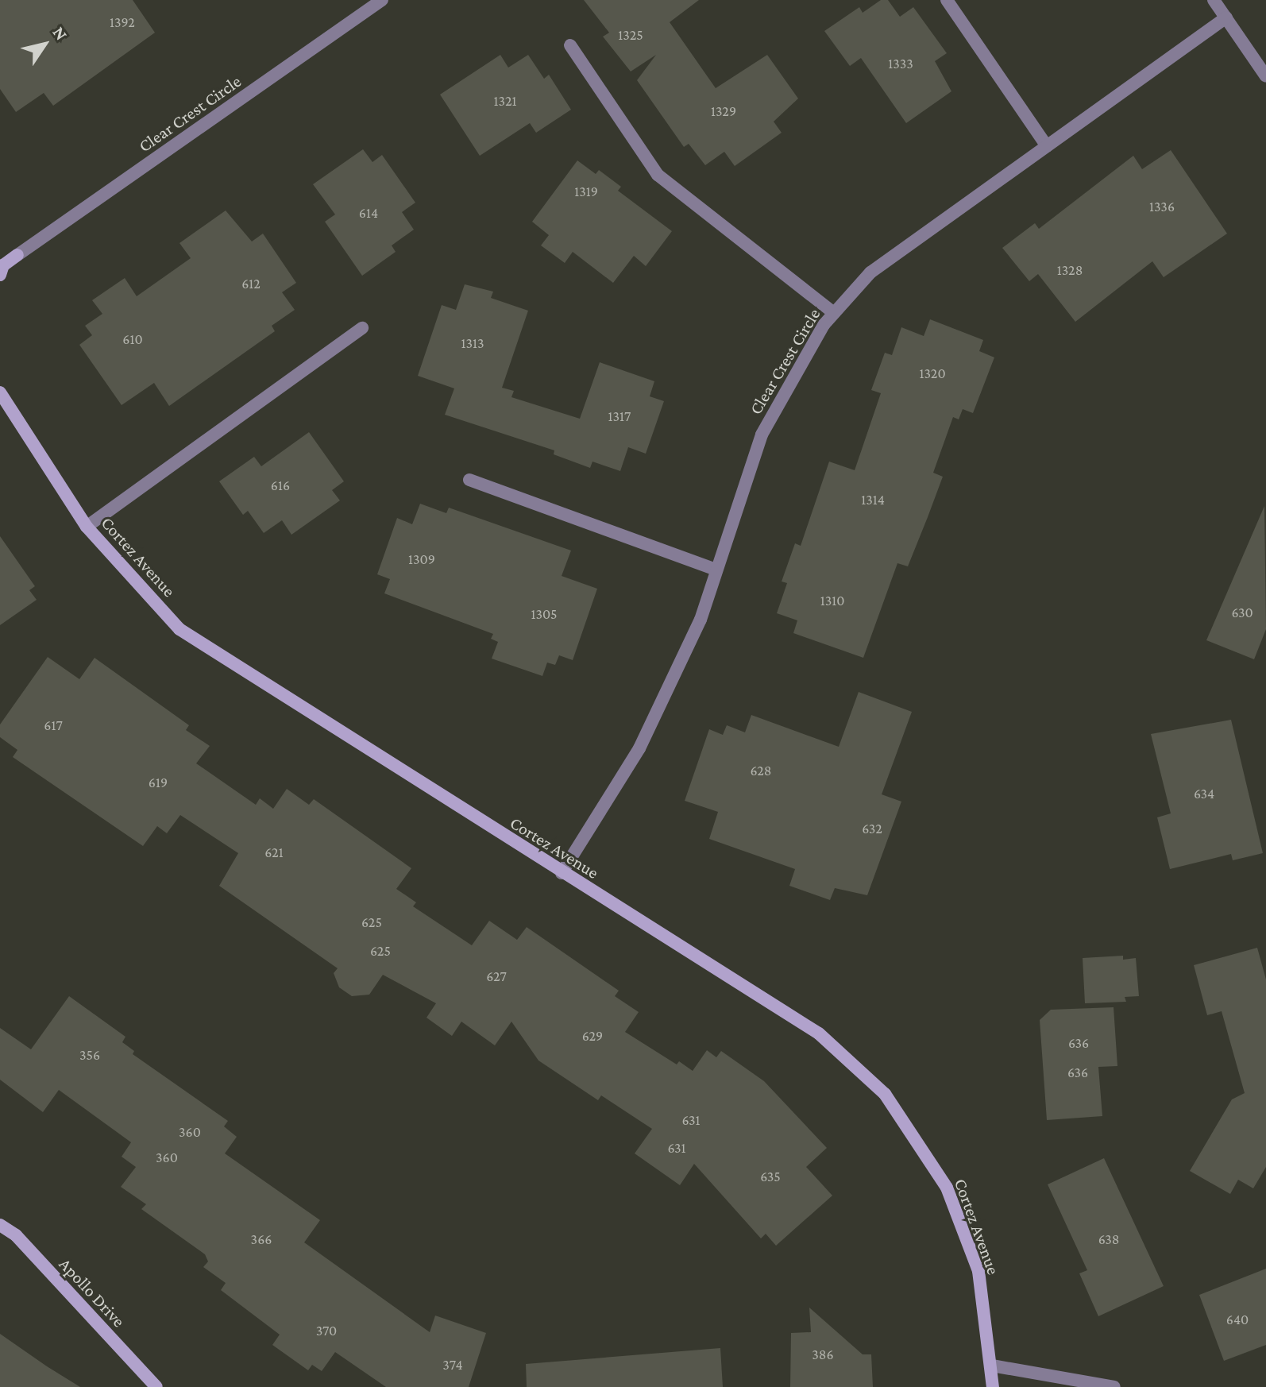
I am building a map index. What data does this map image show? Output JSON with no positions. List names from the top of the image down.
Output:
{
  "streets": {
    "street": ["Clear Crest Circle", "Cortez Avenue", "Apollo Drive"]
  },
  "crossings": [
    ["Clear Crest Circle", "Cortez Avenue"]
  ],
  "house_numbers": [
    "1392",
    "1325",
    "1333",
    "1321",
    "1329",
    "1319",
    "1336",
    "614",
    "1328",
    "612",
    "610",
    "1313",
    "1320",
    "1317",
    "616",
    "1314",
    "1309",
    "1310",
    "630",
    "1305",
    "617",
    "628",
    "619",
    "634",
    "632",
    "621",
    "625",
    "625",
    "627",
    "629",
    "636",
    "356",
    "636",
    "631",
    "360",
    "631",
    "360",
    "635",
    "366",
    "638",
    "640",
    "370",
    "386",
    "374"
  ],
  "north": "top right"
}
